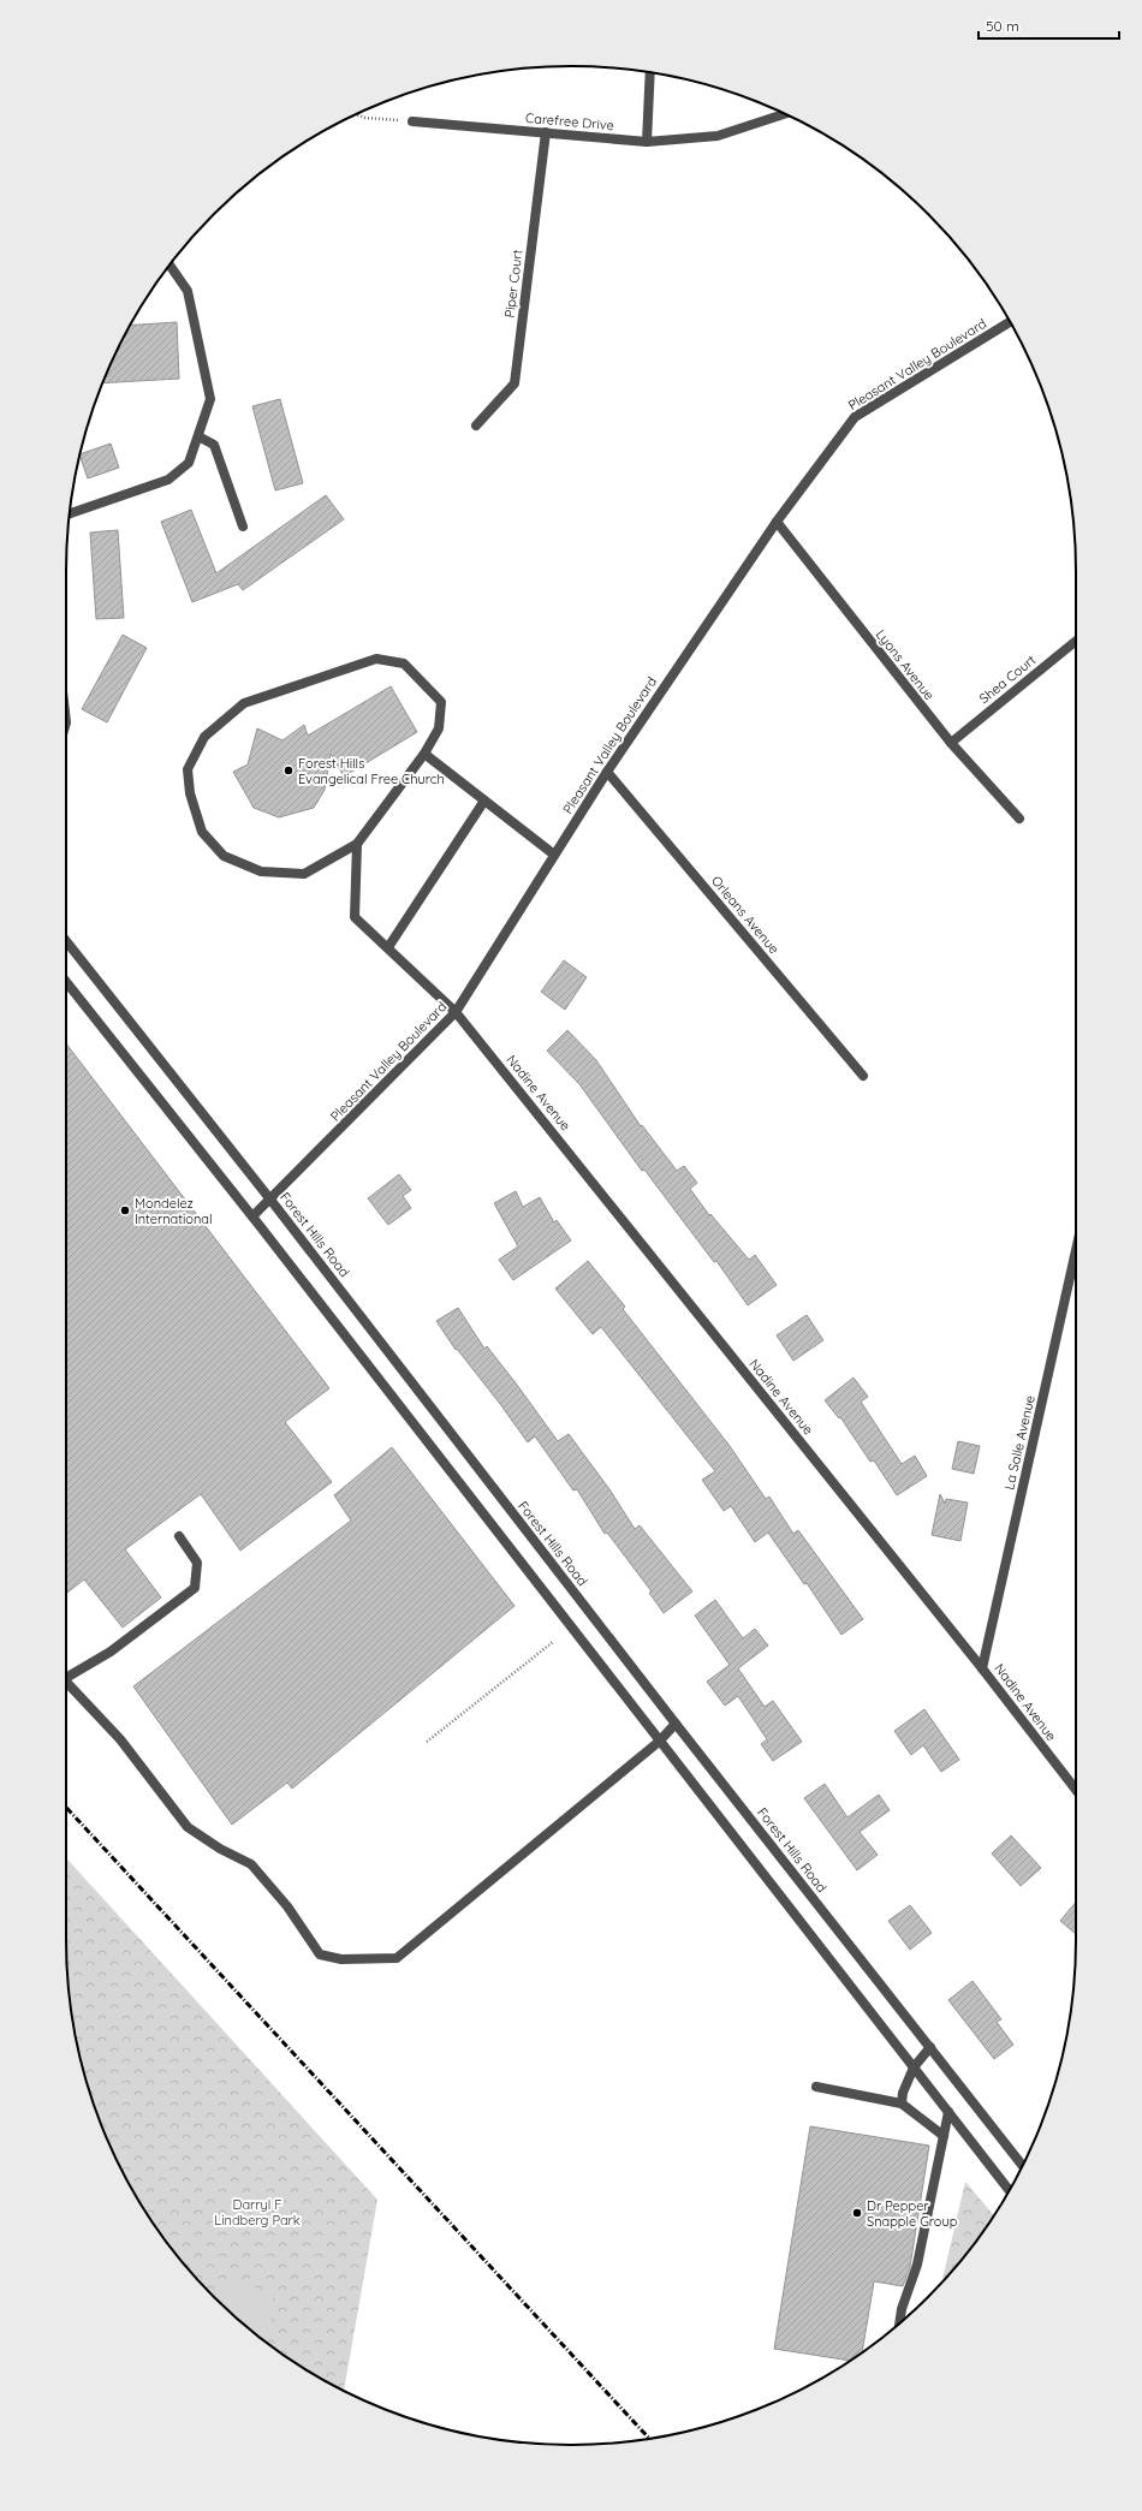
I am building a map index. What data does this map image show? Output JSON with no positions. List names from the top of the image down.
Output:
{
  "streets": {
    "street": [
      "Carefree Drive",
      "Piper Court",
      "Pleasant Valley Boulevard",
      "Lyons Avenue",
      "Shea Court",
      "Orleans Avenue",
      "Nadine Avenue",
      "Forest Hills Road",
      "La Salle Avenue"
    ]
  },
  "crossings": [
    ["Carefree Drive", "Piper Court"],
    ["Pleasant Valley Boulevard", "Lyons Avenue"],
    ["Pleasant Valley Boulevard", "Orleans Avenue"],
    ["Pleasant Valley Boulevard", "Nadine Avenue"],
    ["Pleasant Valley Boulevard", "Forest Hills Road"],
    ["Lyons Avenue", "Shea Court"],
    ["Nadine Avenue", "La Salle Avenue"]
  ],
  "parks": ["Darryl F Lindberg Park"],
  "places": ["Forest Hills Evangelical Free Church", "Mondelez International", "Dr Pepper Snapple Group"],
  "scale_bar": "50 m"
}
